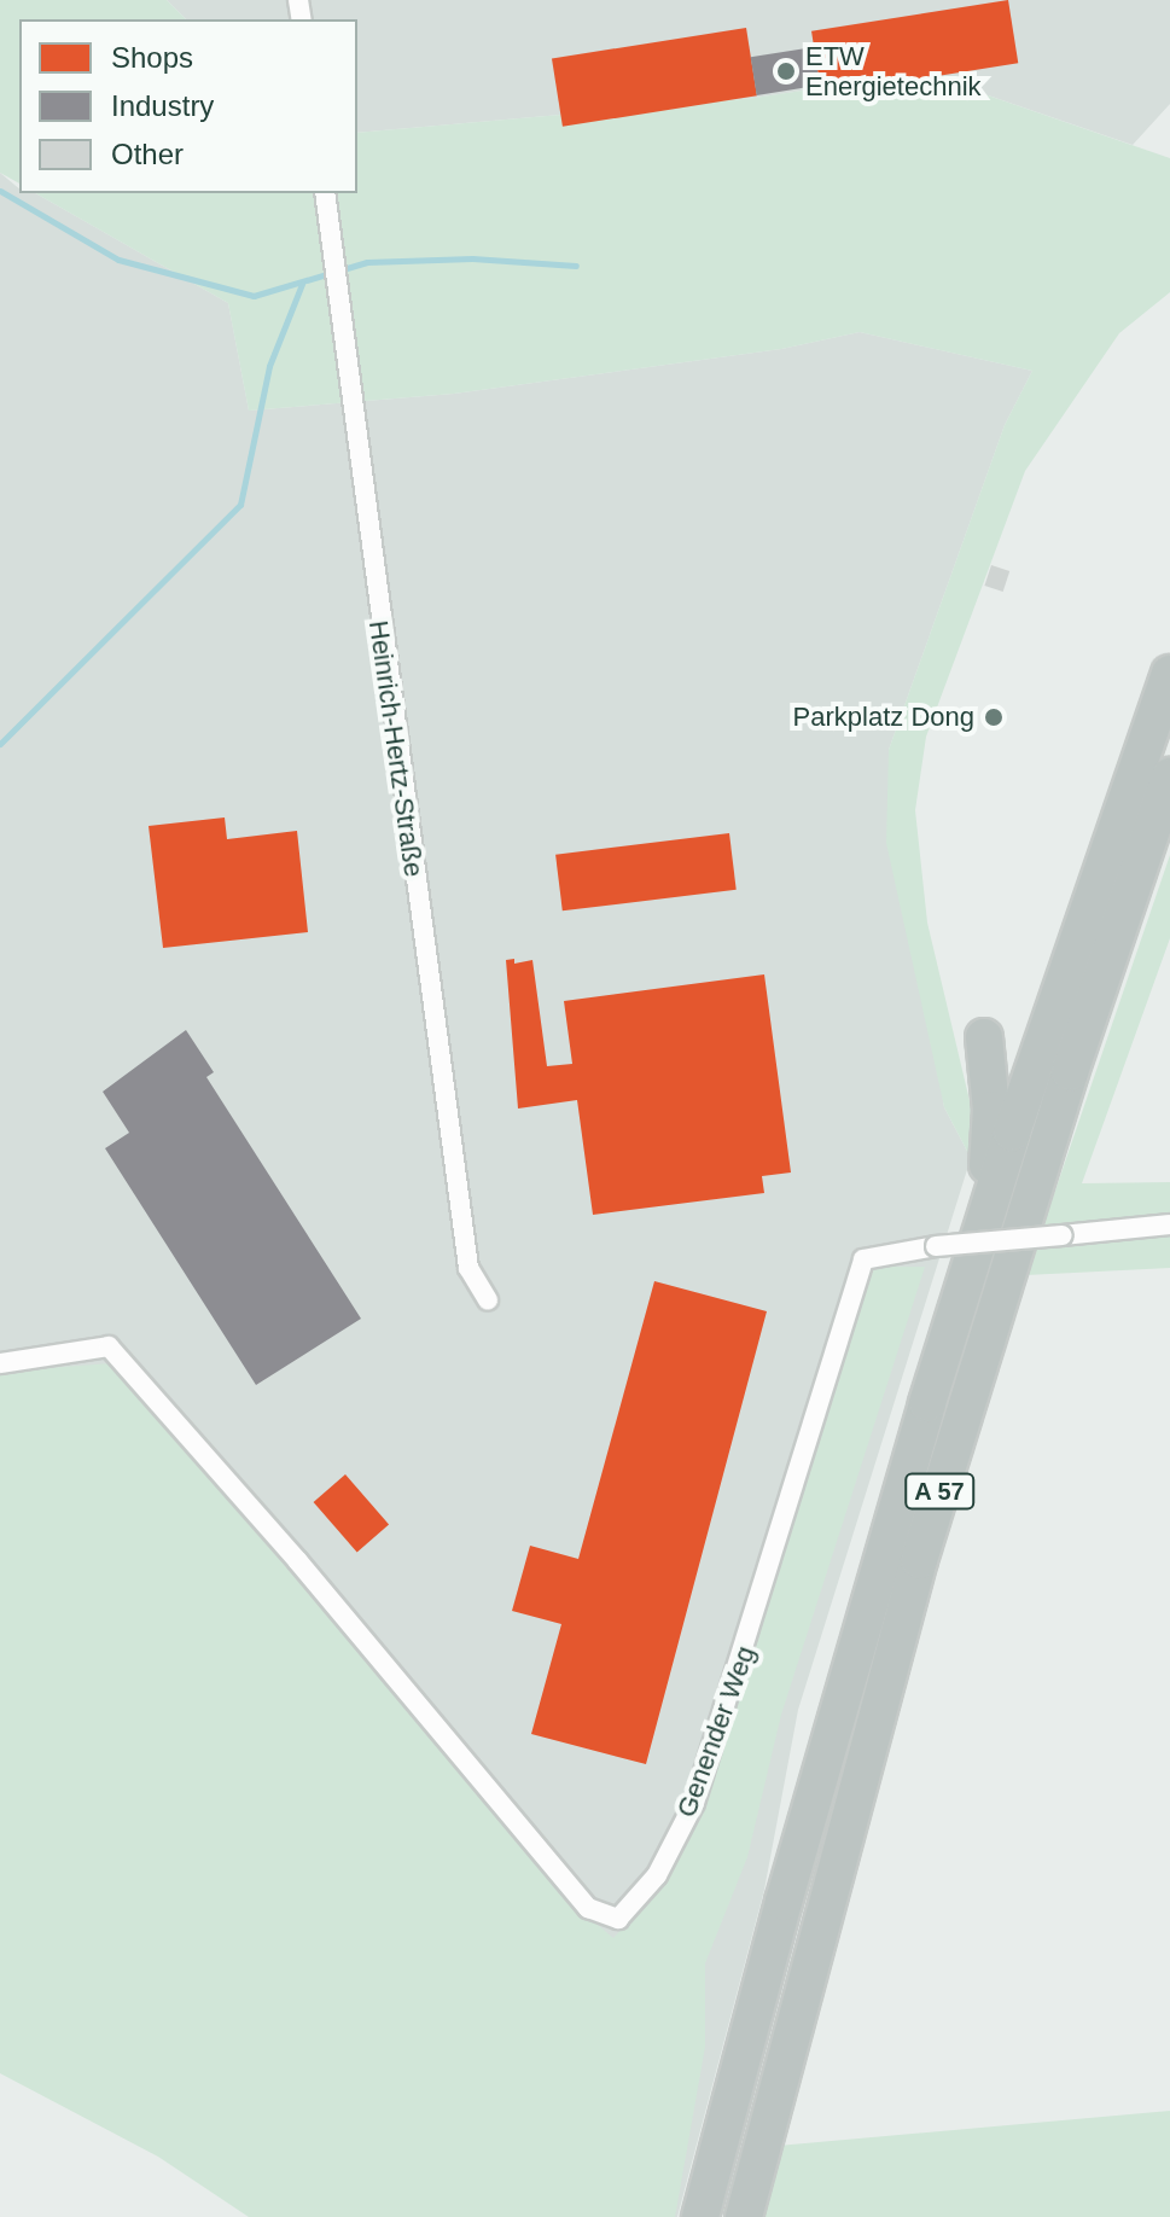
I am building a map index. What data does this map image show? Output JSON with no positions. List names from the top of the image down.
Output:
{
  "streets": {
    "highway": ["A 57"],
    "street": ["Heinrich-Hertz-Straße", "Genender Weg"]
  },
  "places": ["ETW Energietechnik", "Parkplatz Dong"],
  "legend": ["Shops", "Industry", "Other"]
}
